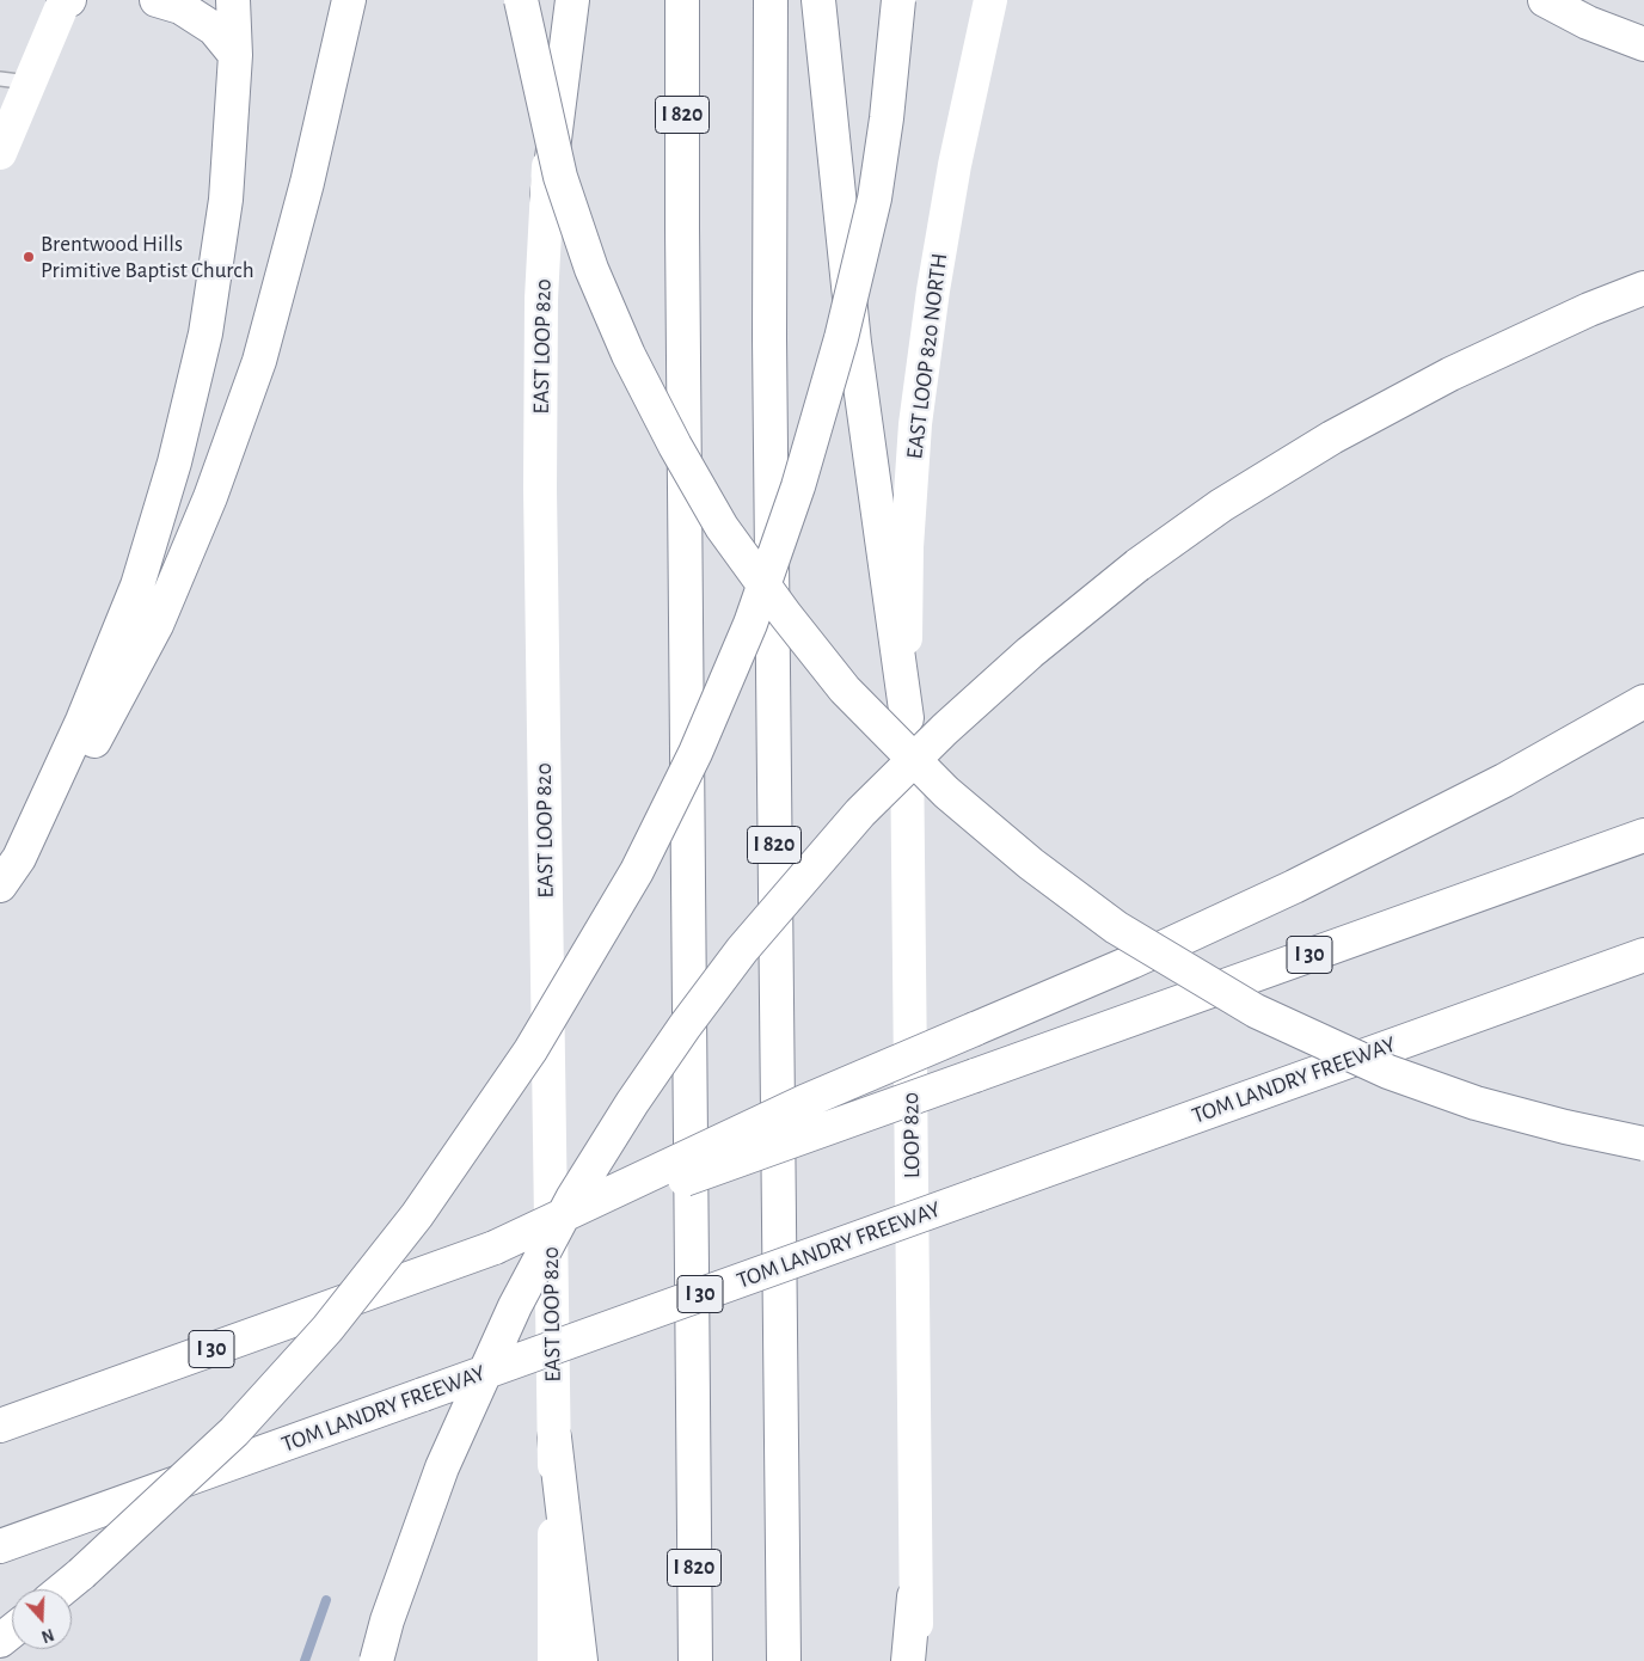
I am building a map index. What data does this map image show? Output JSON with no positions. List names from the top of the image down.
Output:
{
  "streets": {
    "main road": [
      "I 820",
      "EAST LOOP 820",
      "EAST LOOP 820 NORTH",
      "I 30",
      "TOM LANDRY FREEWAY",
      "LOOP 820"
    ]
  },
  "crossings": [
    ["EAST LOOP 820 NORTH", "LOOP 820"]
  ],
  "places": ["Brentwood Hills Primitive Baptist Church"],
  "north": "bottom"
}
